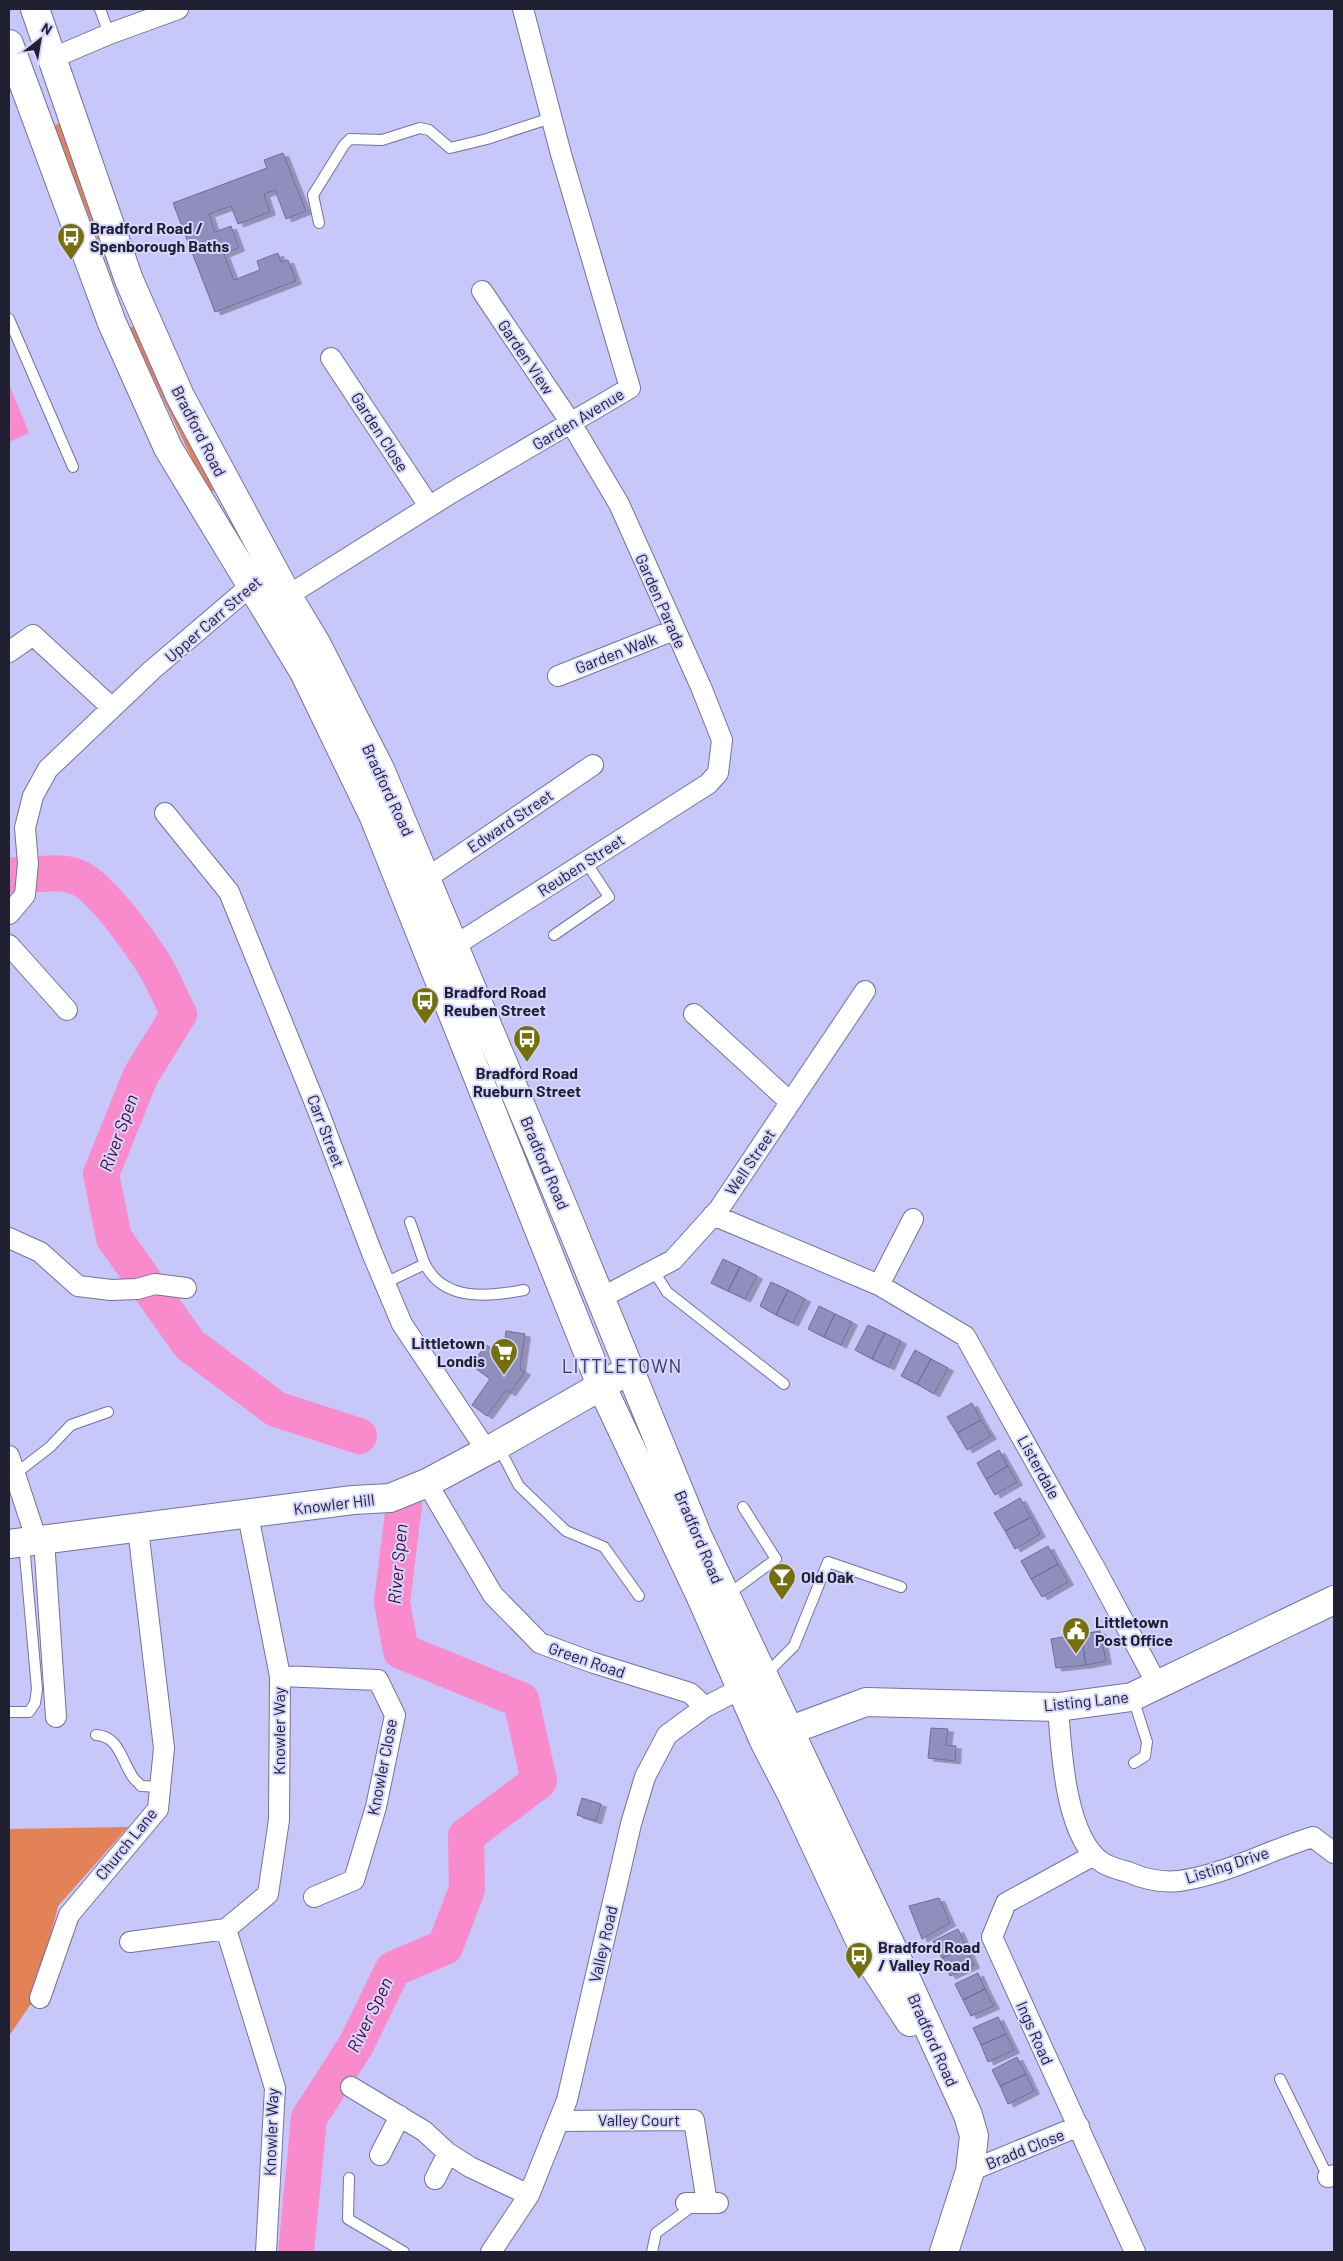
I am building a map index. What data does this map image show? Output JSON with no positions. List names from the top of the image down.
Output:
{
  "streets": {
    "main road": ["Bradford Road", "Knowler Hill", "Listing Lane"],
    "street": [
      "Garden View",
      "Garden Avenue",
      "Garden Close",
      "Garden Parade",
      "Upper Carr Street",
      "Garden Walk",
      "Edward Street",
      "Reuben Street",
      "Carr Street",
      "Well Street",
      "Listerdale",
      "Green Road",
      "Knowler Way",
      "Knowler Close",
      "Church Lane",
      "Listing Drive",
      "Valley Road",
      "Ings Road",
      "Valley Court",
      "Bradd Close"
    ]
  },
  "crossings": [
    ["Garden View", "Garden Avenue"],
    ["Garden View", "Garden Parade"],
    ["Garden Avenue", "Bradford Road"],
    ["Garden Avenue", "Garden Close"],
    ["Garden Avenue", "Garden Parade"],
    ["Bradford Road", "Upper Carr Street"],
    ["Bradford Road", "Edward Street"],
    ["Bradford Road", "Reuben Street"],
    ["Bradford Road", "Well Street"],
    ["Bradford Road", "Knowler Hill"],
    ["Bradford Road", "Listing Lane"],
    ["Bradford Road", "Valley Road"],
    ["Bradford Road", "Bradd Close"],
    ["Garden Parade", "Garden Walk"],
    ["Garden Parade", "Reuben Street"],
    ["Carr Street", "Knowler Hill"],
    ["Well Street", "Listerdale"],
    ["Listerdale", "Listing Lane"],
    ["Knowler Hill", "Green Road"],
    ["Knowler Hill", "Knowler Way"],
    ["Knowler Hill", "Church Lane"],
    ["Green Road", "Valley Road"],
    ["Listing Lane", "Listing Drive"],
    ["Knowler Way", "Knowler Close"],
    ["Listing Drive", "Ings Road"],
    ["Valley Road", "Valley Court"],
    ["Ings Road", "Bradd Close"]
  ],
  "districts": ["LITTLETOWN"],
  "water": ["River Spen"],
  "places": {
    "bus stop": [
      "Bradford Road / Spenborough Baths",
      "Bradford Road Reuben Street",
      "Bradford Road Rueburn Street",
      "Bradford Road / Valley Road"
    ],
    "supermarket": ["Littletown Londis"],
    "bar": ["Old Oak"],
    "public building": ["Littletown Post Office"]
  },
  "north": "top right"
}
